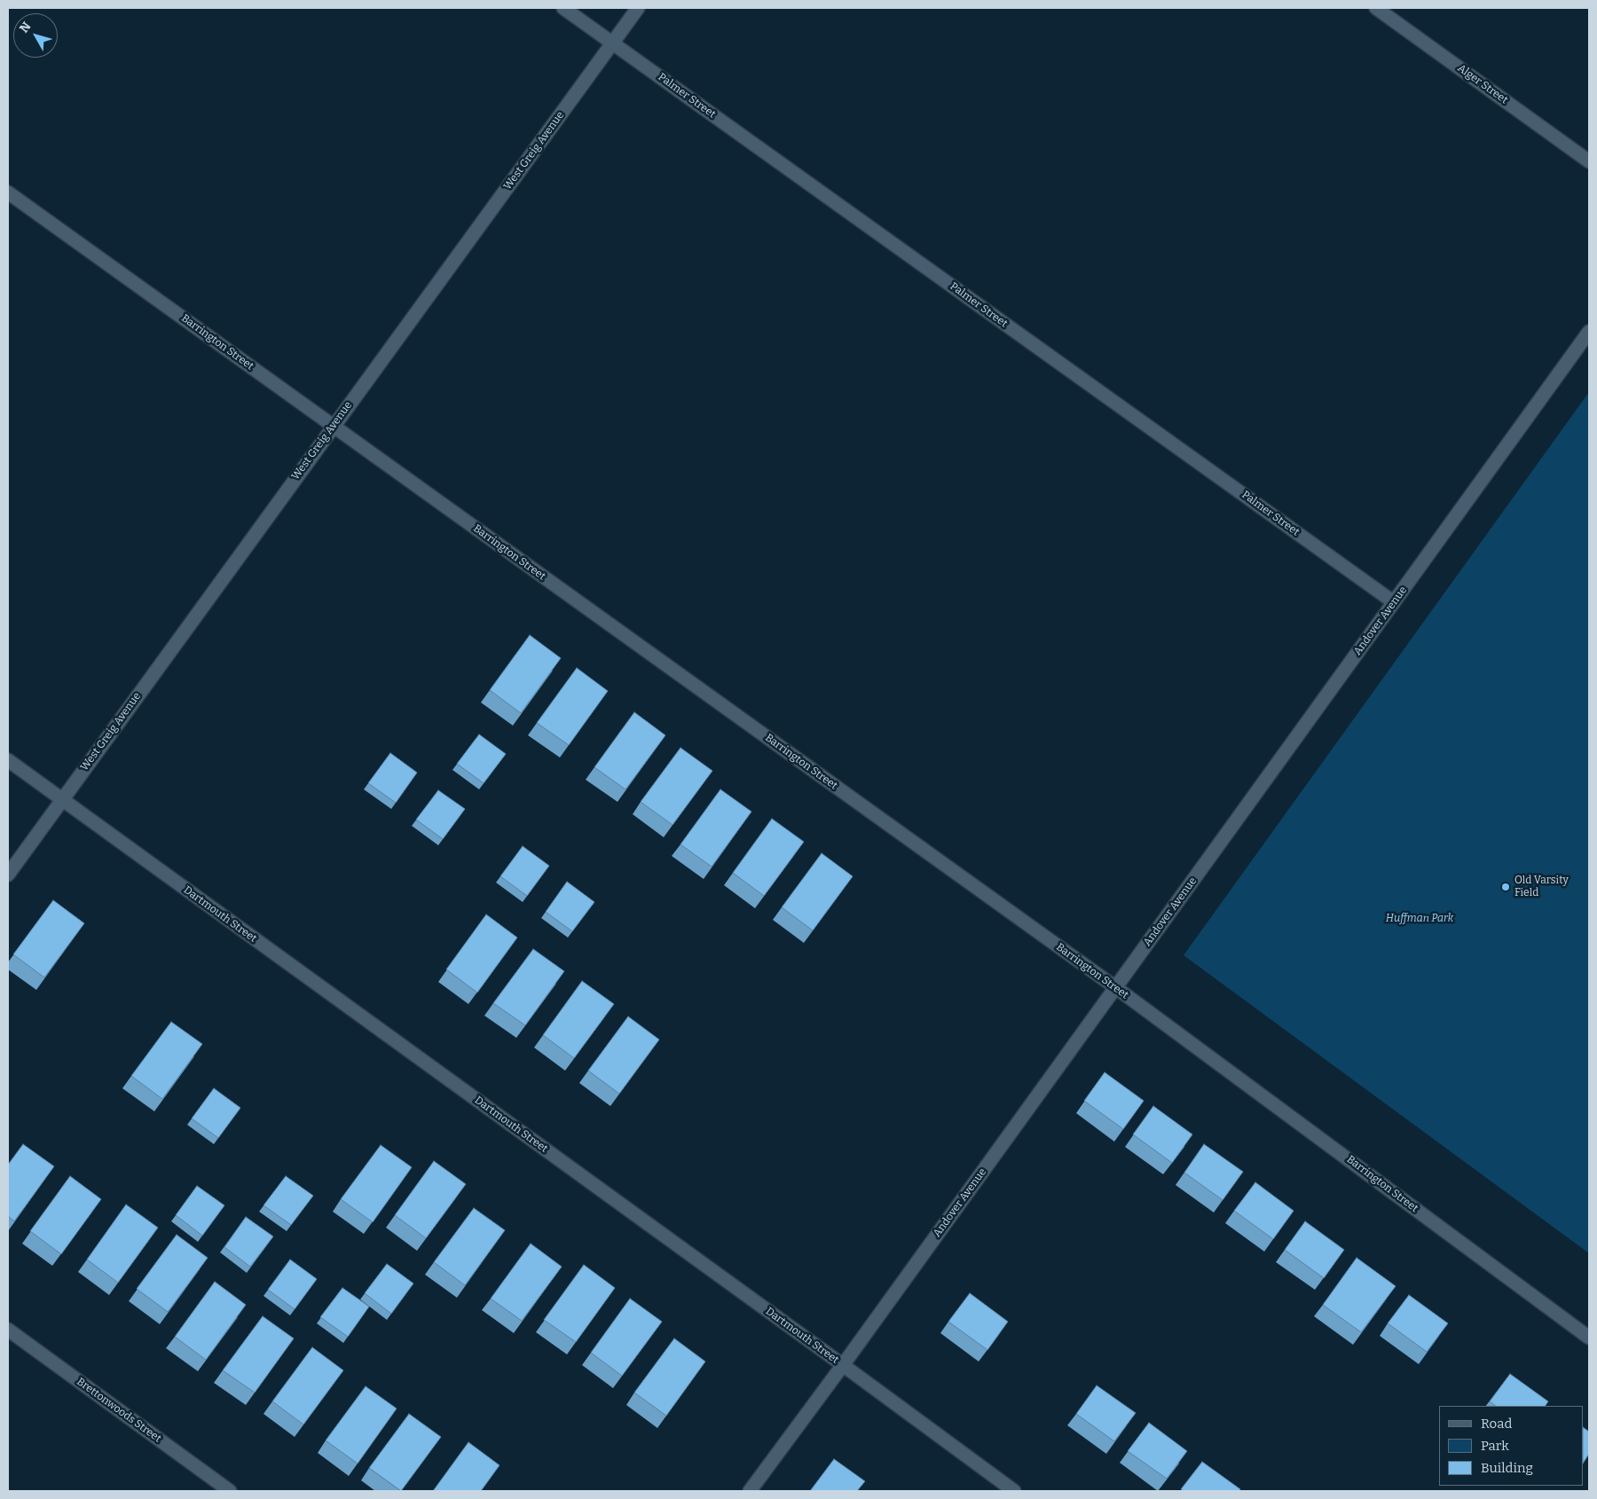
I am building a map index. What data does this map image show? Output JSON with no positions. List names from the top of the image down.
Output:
{
  "streets": {
    "street": [
      "Alger Street",
      "Palmer Street",
      "West Greig Avenue",
      "Barrington Street",
      "Andover Avenue",
      "Dartmouth Street",
      "Brettonwoods Street"
    ]
  },
  "crossings": [
    ["Palmer Street", "West Greig Avenue"],
    ["Palmer Street", "Andover Avenue"],
    ["West Greig Avenue", "Barrington Street"],
    ["West Greig Avenue", "Dartmouth Street"],
    ["Barrington Street", "Andover Avenue"],
    ["Andover Avenue", "Dartmouth Street"]
  ],
  "parks": ["Huffman Park"],
  "places": ["Old Varsity Field"],
  "legend": ["Road", "Park", "Building"],
  "north": "top left"
}
